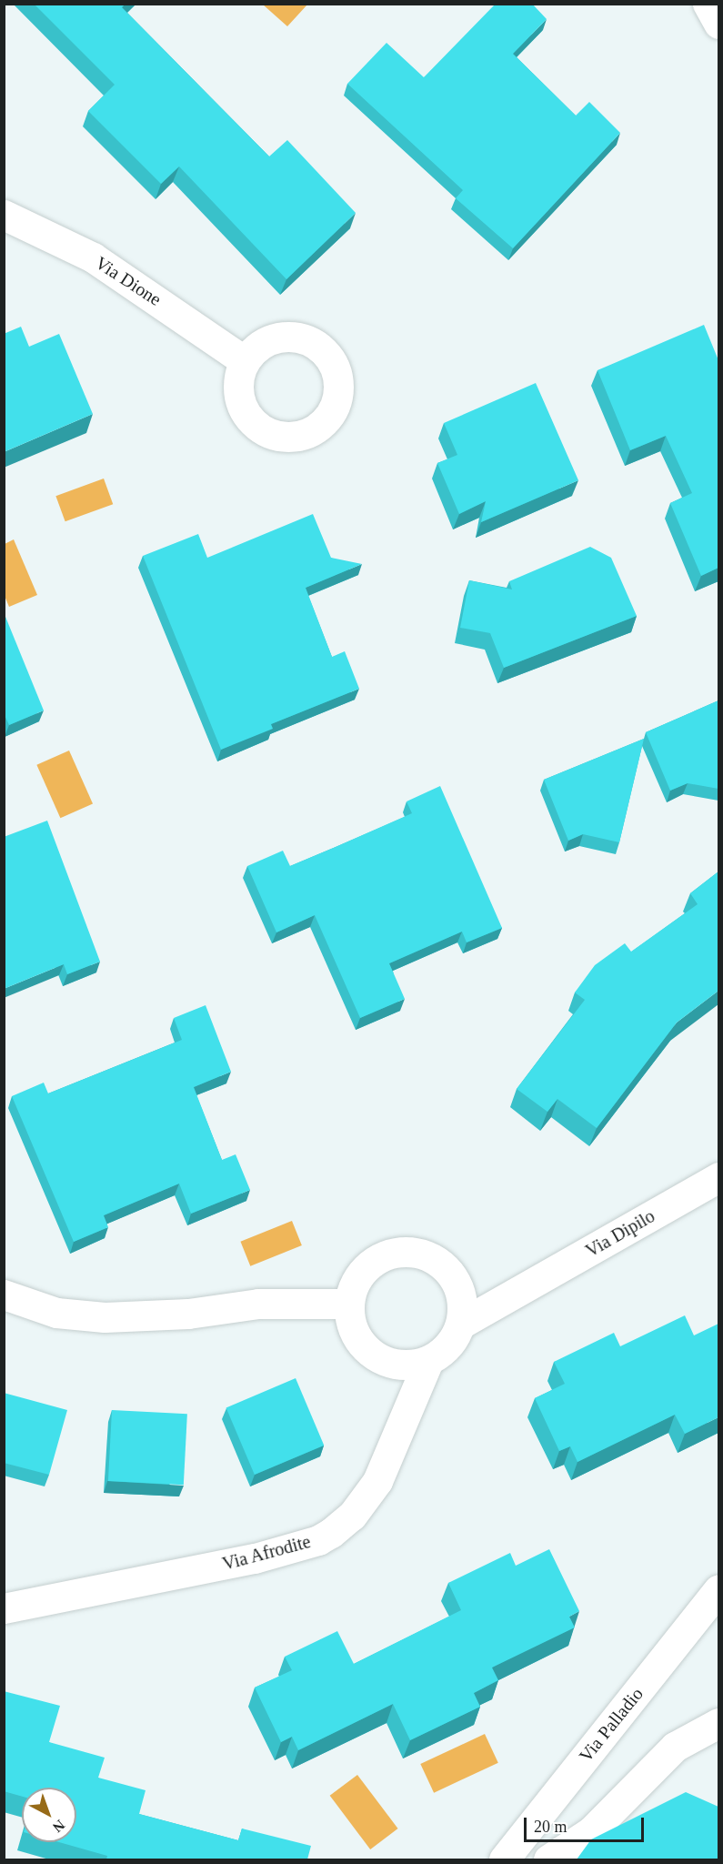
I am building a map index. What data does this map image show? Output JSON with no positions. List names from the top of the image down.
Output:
{
  "streets": {
    "street": [
      "Via Dione",
      "Via Dipilo",
      "Via Afrodite",
      "Via Palladio"
    ]
  },
  "crossings": [
    ["Via Dipilo", "Via Afrodite"]
  ],
  "scale_bar": "20 m",
  "north": "bottom right"
}
